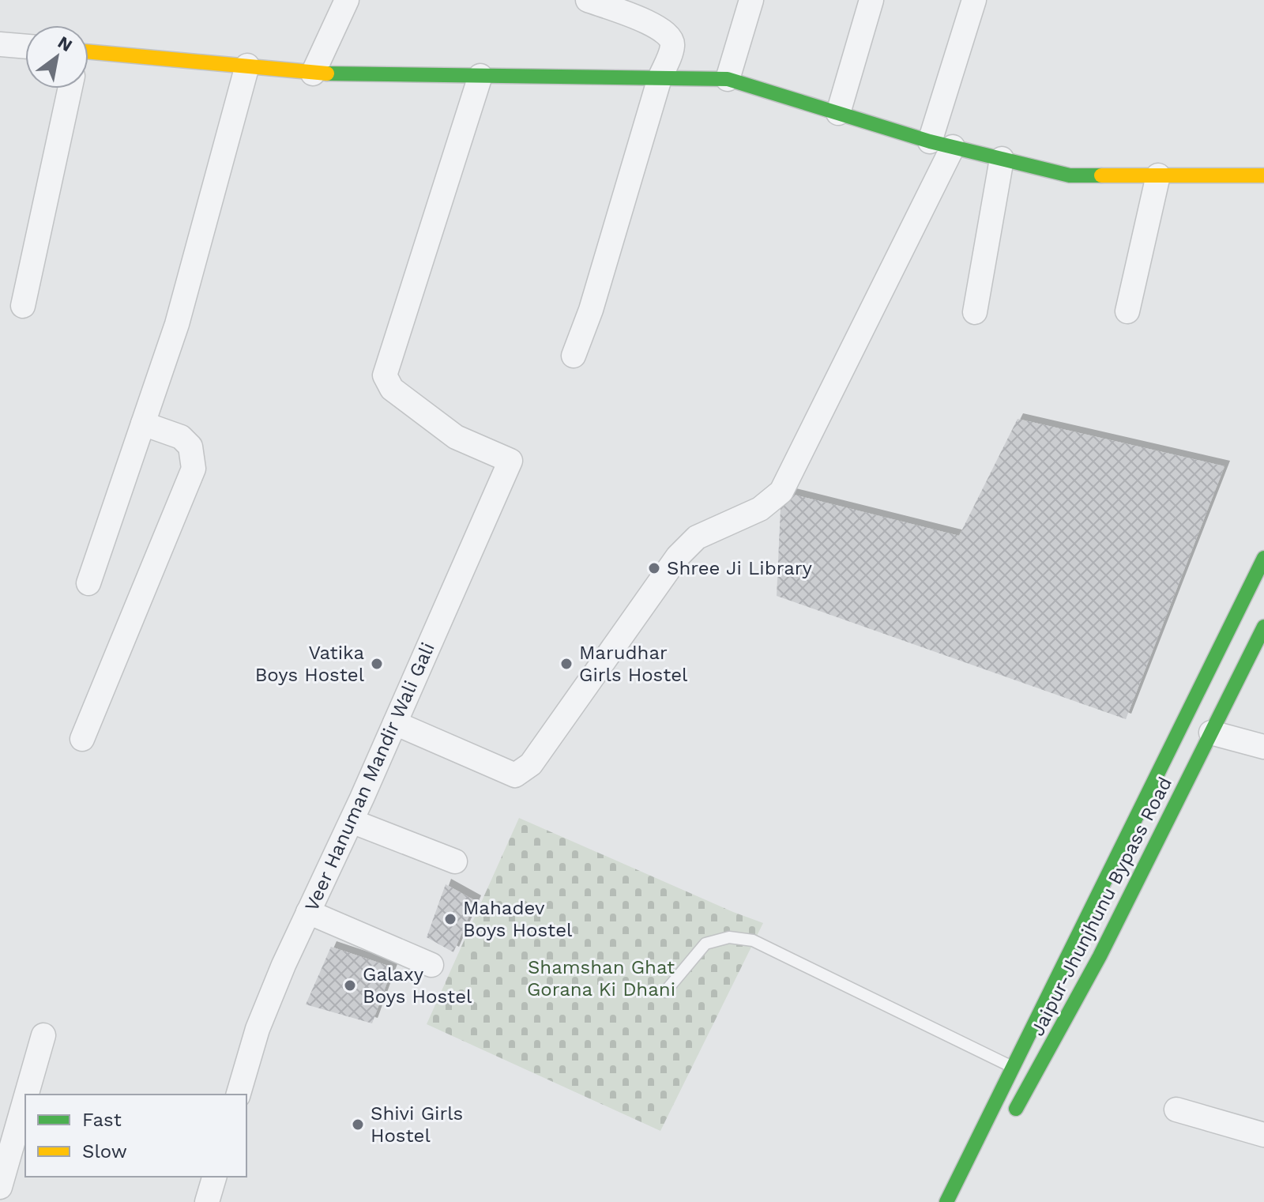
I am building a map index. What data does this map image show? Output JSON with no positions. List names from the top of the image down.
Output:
{
  "streets": {
    "main road": ["Jaipur-Jhunjhunu Bypass Road"],
    "street": ["Veer Hanuman Mandir Wali Gali"]
  },
  "parks": ["Shamshan Ghat Gorana Ki Dhani"],
  "places": [
    "Shree Ji Library",
    "Vatika Boys Hostel",
    "Marudhar Girls Hostel",
    "Mahadev Boys Hostel",
    "Galaxy Boys Hostel",
    "Shivi Girls Hostel"
  ],
  "legend": ["Fast", "Slow"],
  "north": "top right"
}
